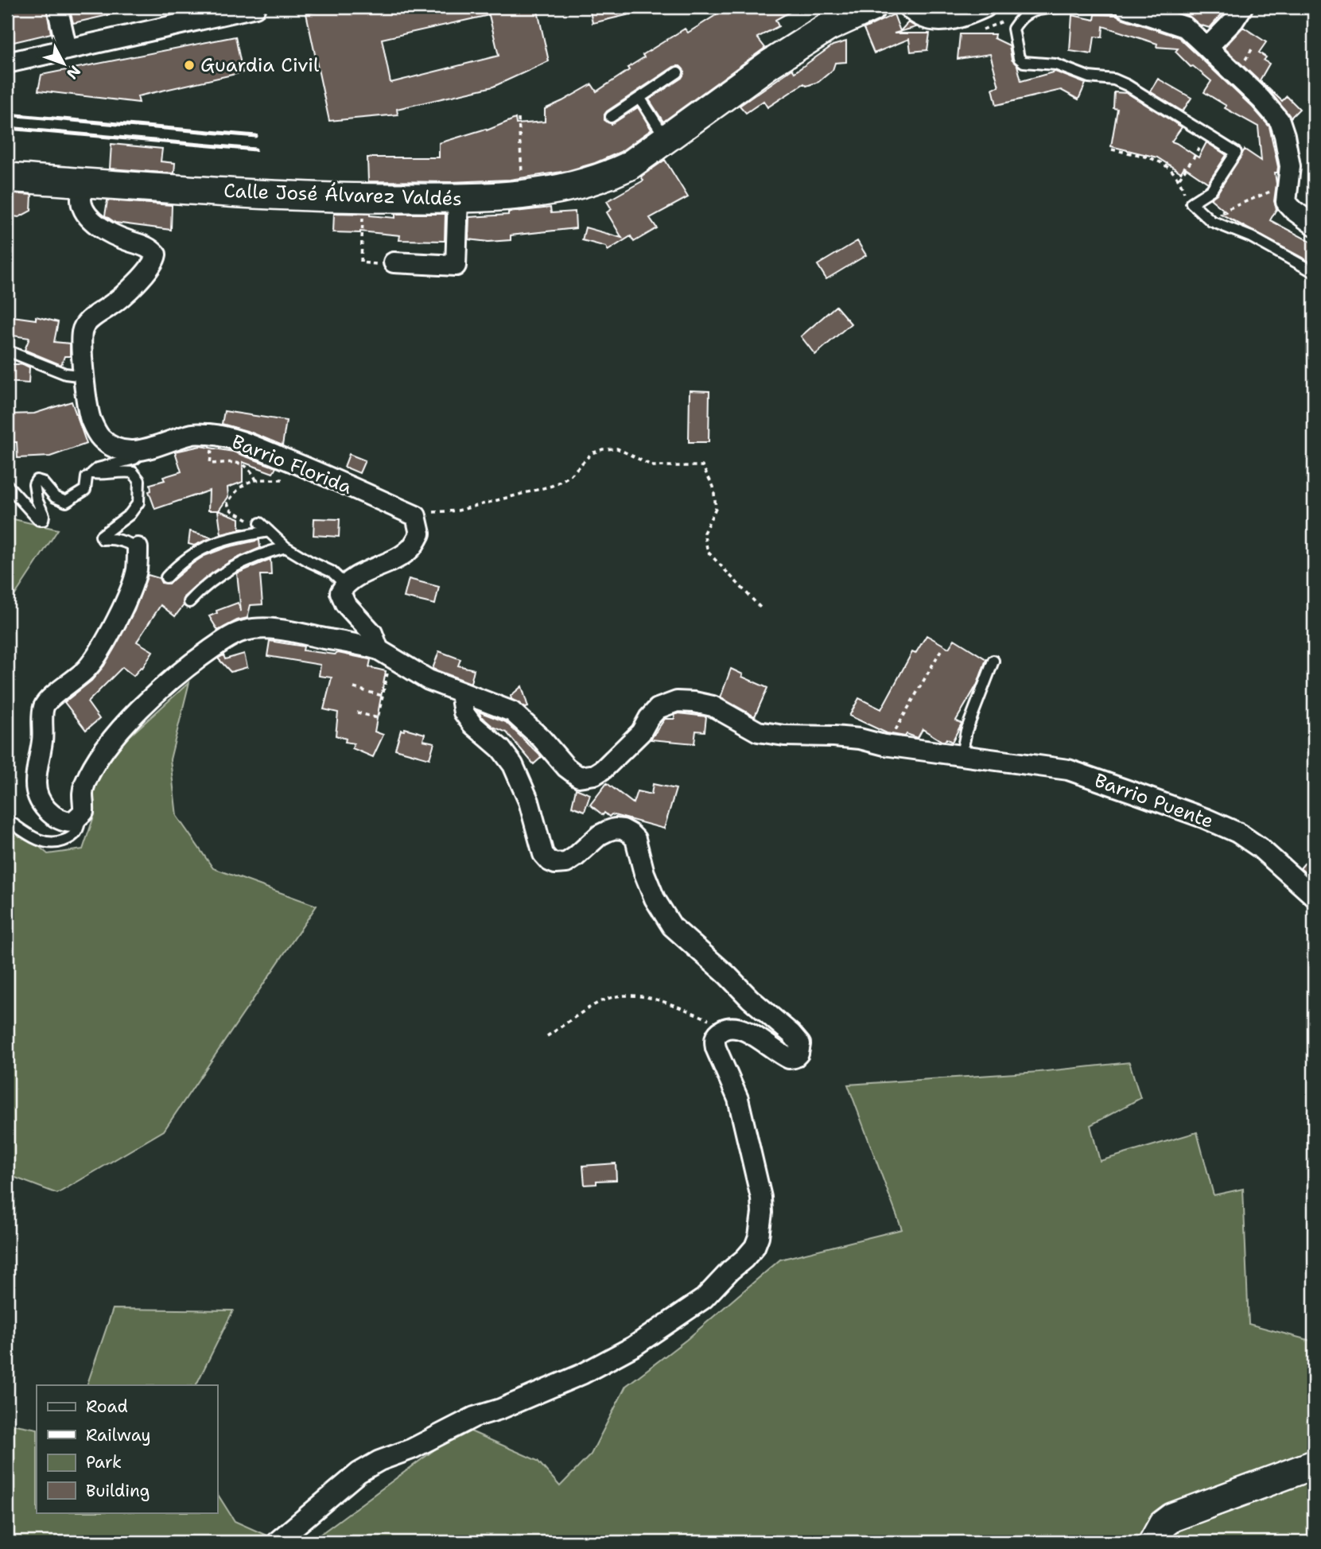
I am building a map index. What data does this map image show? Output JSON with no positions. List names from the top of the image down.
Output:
{
  "streets": {
    "street": ["Calle José Álvarez Valdés", "Barrio Florida", "Barrio Puente"]
  },
  "crossings": [
    ["Calle José Álvarez Valdés", "Barrio Florida"]
  ],
  "places": ["Guardia Civil"],
  "legend": [
    "Road",
    "Railway",
    "Park",
    "Building"
  ],
  "north": "bottom right"
}
